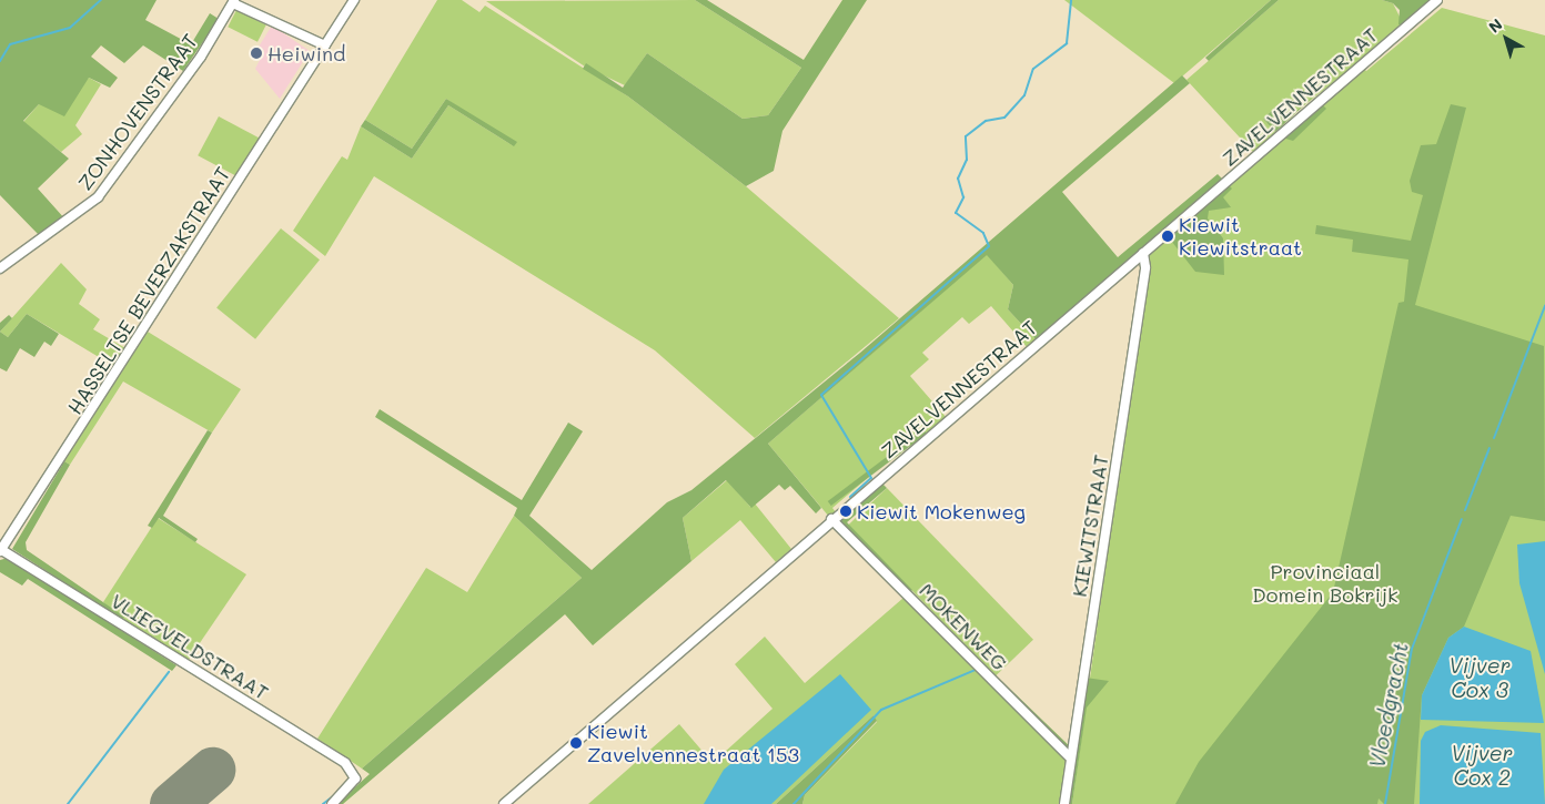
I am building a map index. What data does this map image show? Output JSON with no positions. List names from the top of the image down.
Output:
{
  "streets": {
    "street": [
      "ZAVELVENNESTRAAT",
      "ZONHOVENSTRAAT",
      "HASSELTSE BEVERZAKSTRAAT",
      "KIEWITSTRAAT",
      "MOKENWEG",
      "VLIEGVELDSTRAAT"
    ]
  },
  "crossings": [
    ["ZAVELVENNESTRAAT", "KIEWITSTRAAT"],
    ["ZAVELVENNESTRAAT", "MOKENWEG"],
    ["HASSELTSE BEVERZAKSTRAAT", "VLIEGVELDSTRAAT"],
    ["KIEWITSTRAAT", "MOKENWEG"]
  ],
  "water": ["Vijver Cox 3", "Vloedgracht", "Vijver Cox 2"],
  "parks": ["Provinciaal Domein Bokrijk"],
  "places": [
    "Heiwind",
    "Kiewit Kiewitstraat",
    "Kiewit Mokenweg",
    "Kiewit Zavelvennestraat 153"
  ],
  "north": "top left"
}
